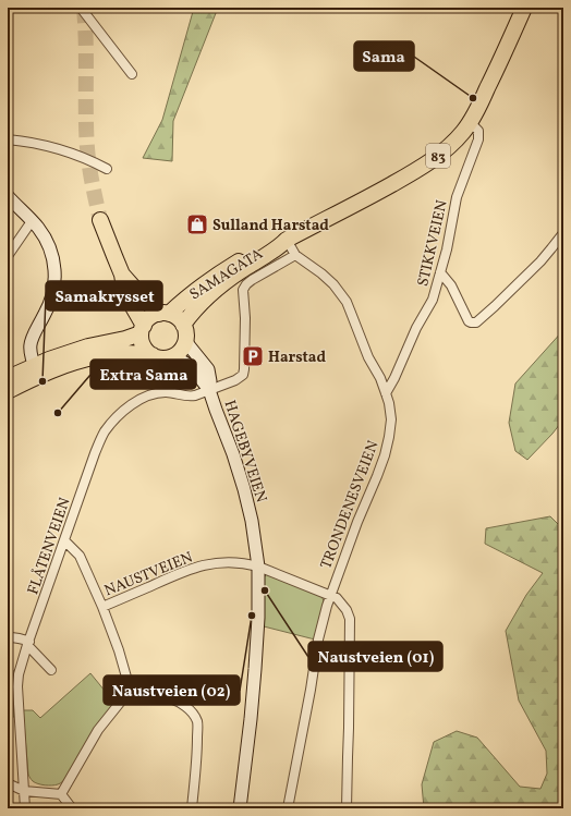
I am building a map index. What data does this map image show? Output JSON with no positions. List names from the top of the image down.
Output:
{
  "streets": {
    "highway": ["83", "SAMAGATA"],
    "main road": ["HAGEBYVEIEN"],
    "street": [
      "STIKKVEIEN",
      "TRONDENESVEIEN",
      "FLÅTENVEIEN",
      "NAUSTVEIEN"
    ]
  },
  "crossings": [
    ["83", "SAMAGATA"],
    ["83", "HAGEBYVEIEN"],
    ["STIKKVEIEN", "SAMAGATA"],
    ["STIKKVEIEN", "TRONDENESVEIEN"],
    ["SAMAGATA", "HAGEBYVEIEN"],
    ["SAMAGATA", "TRONDENESVEIEN"],
    ["HAGEBYVEIEN", "FLÅTENVEIEN"],
    ["HAGEBYVEIEN", "NAUSTVEIEN"],
    ["TRONDENESVEIEN", "FLÅTENVEIEN"],
    ["TRONDENESVEIEN", "NAUSTVEIEN"]
  ],
  "places": {
    "other": [
      "Sama",
      "Samakrysset",
      "Extra Sama",
      "Naustveien (01)",
      "Naustveien (02)"
    ],
    "shop": ["Sulland Harstad"],
    "parking": ["Harstad"]
  }
}
